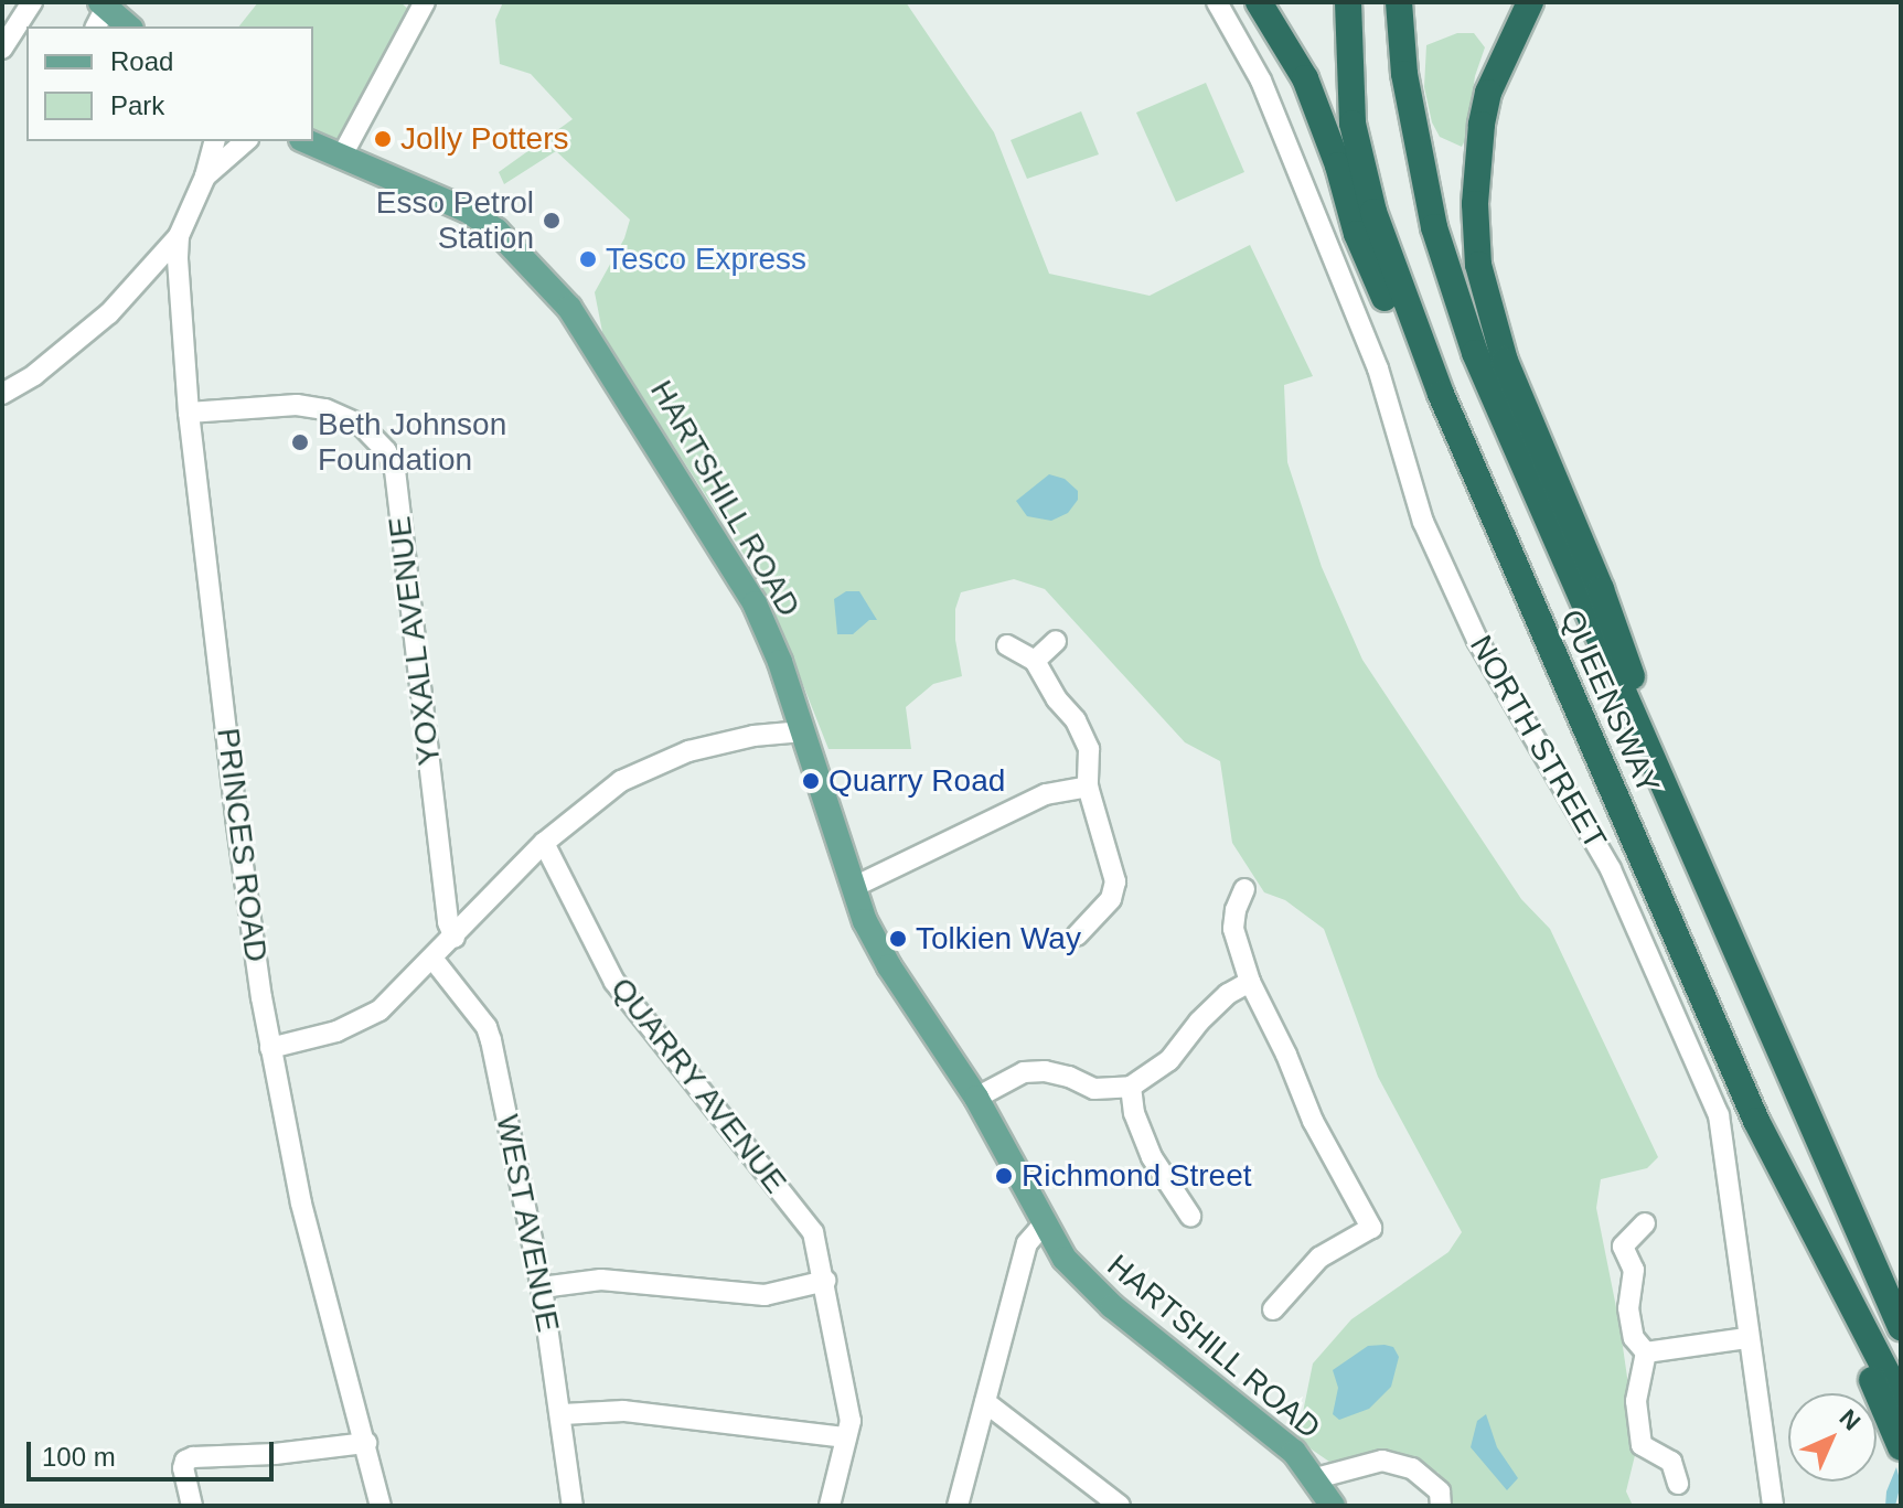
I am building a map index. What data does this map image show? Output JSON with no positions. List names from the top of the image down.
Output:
{
  "streets": {
    "highway": ["QUEENSWAY"],
    "main road": ["HARTSHILL ROAD"],
    "street": [
      "YOXALL AVENUE",
      "NORTH STREET",
      "PRINCES ROAD",
      "QUARRY AVENUE",
      "WEST AVENUE"
    ]
  },
  "crossings": [
    ["YOXALL AVENUE", "PRINCES ROAD"]
  ],
  "places": [
    "Jolly Potters",
    "Esso Petrol Station",
    "Tesco Express",
    "Beth Johnson Foundation",
    "Quarry Road",
    "Tolkien Way",
    "Richmond Street"
  ],
  "legend": ["Road", "Park"],
  "scale_bar": "100 m",
  "north": "top right"
}
